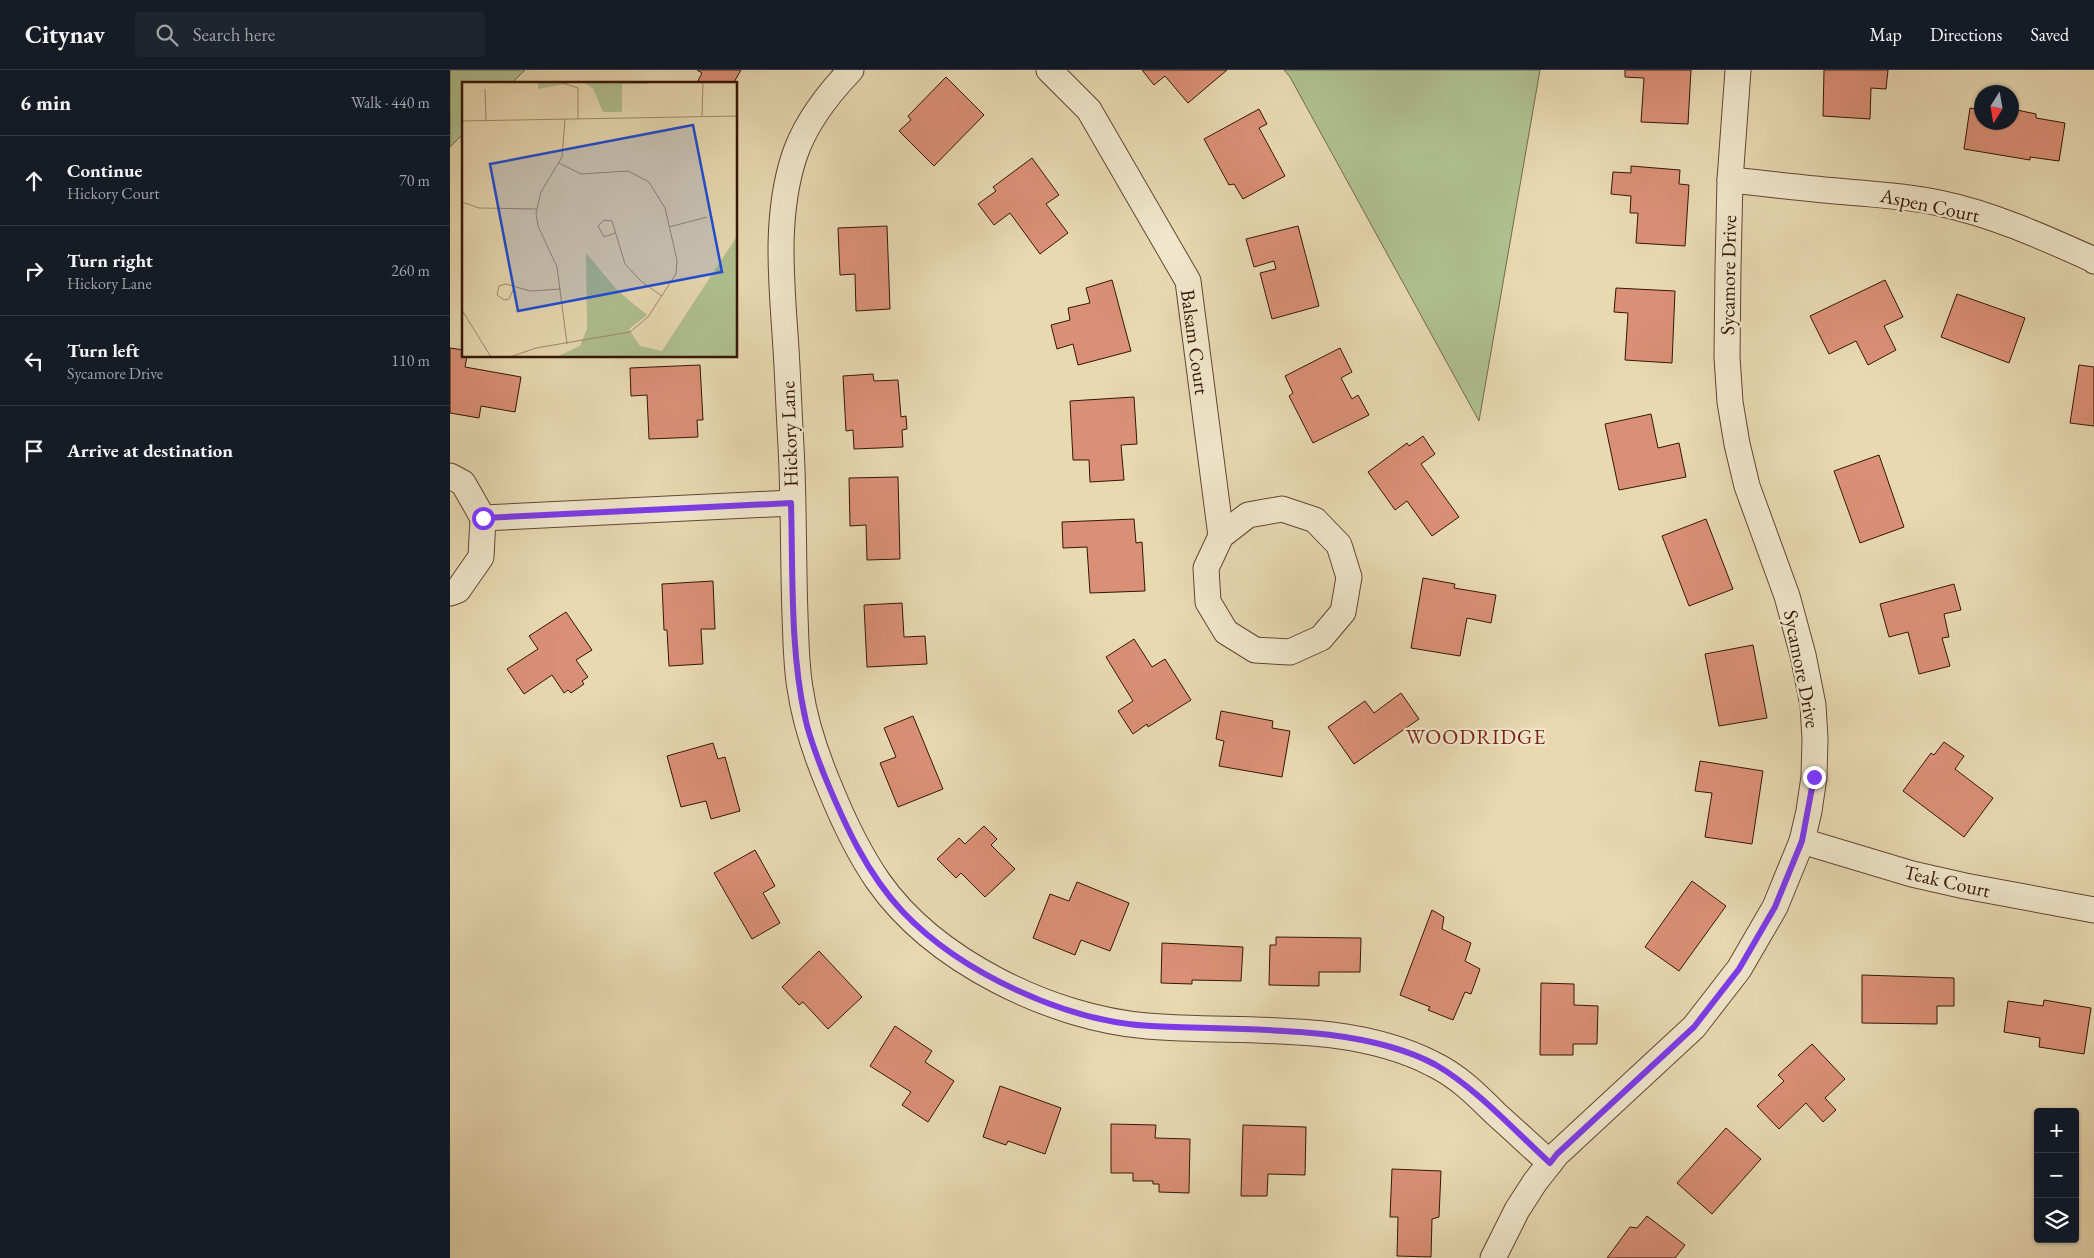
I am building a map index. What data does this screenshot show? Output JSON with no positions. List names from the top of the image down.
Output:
{
  "streets": {
    "street": [
      "Aspen Court",
      "Sycamore Drive",
      "Balsam Court",
      "Hickory Lane",
      "Teak Court"
    ]
  },
  "crossings": [
    ["Aspen Court", "Sycamore Drive"],
    ["Sycamore Drive", "Hickory Lane"],
    ["Sycamore Drive", "Teak Court"]
  ],
  "districts": ["WOODRIDGE"],
  "north": "bottom",
  "page": {
    "header": "Citynav",
    "search": "Search here",
    "nav": ["Map", "Directions", "Saved"],
    "heading": ["6 min", "Walk · 440 m"],
    "list": [
      ["Continue", "Hickory Court", "70 m"],
      ["Turn right", "Hickory Lane", "260 m"],
      ["Turn left", "Sycamore Drive", "110 m"],
      "Arrive at destination"
    ],
    "map_buttons": ["+", "−"]
  }
}
